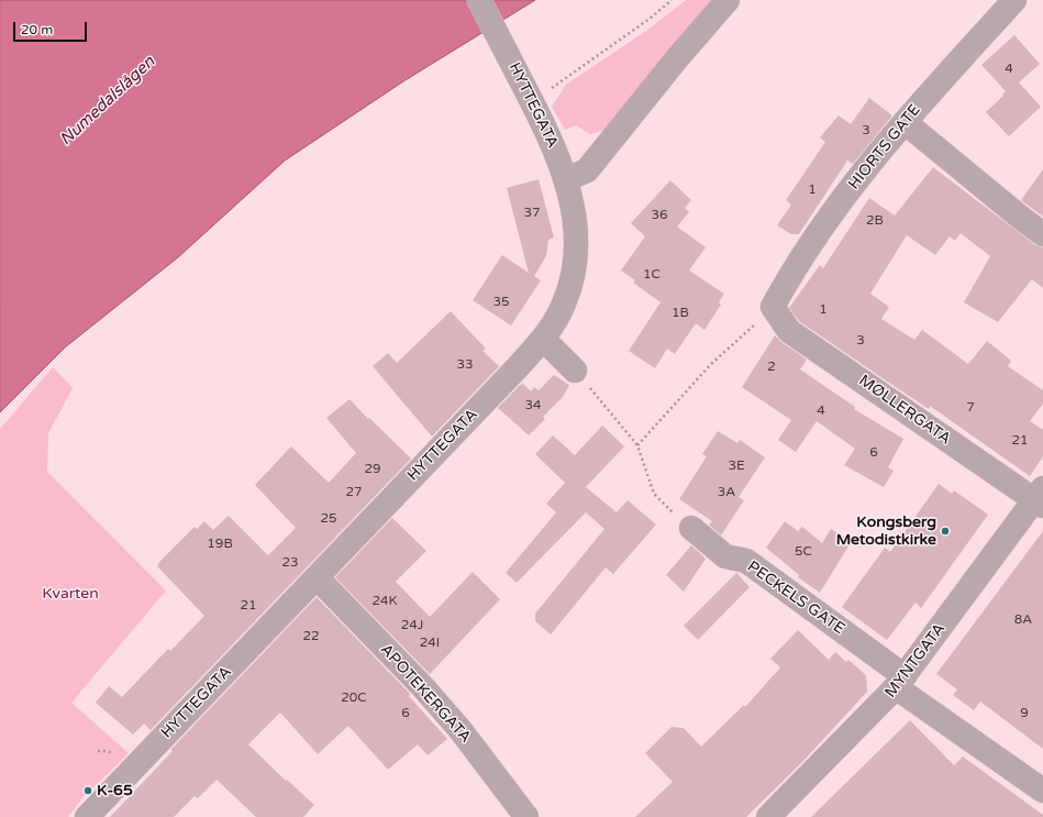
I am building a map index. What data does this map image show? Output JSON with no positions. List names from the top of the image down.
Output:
{
  "streets": {
    "street": [
      "HYTTEGATA",
      "HIORTS GATE",
      "MØLLERGATA",
      "PECKELS GATE",
      "MYNTGATA",
      "APOTEKERGATA"
    ]
  },
  "crossings": [
    ["HYTTEGATA", "APOTEKERGATA"],
    ["HIORTS GATE", "MØLLERGATA"],
    ["MØLLERGATA", "MYNTGATA"],
    ["PECKELS GATE", "MYNTGATA"]
  ],
  "water": ["Numedalslågen"],
  "parks": ["Kvarten"],
  "places": ["Kongsberg Metodistkirke", "K-65"],
  "house_numbers": [
    "4",
    "3",
    "1",
    "37",
    "36",
    "2B",
    "1C",
    "35",
    "1",
    "1B",
    "3",
    "33",
    "2",
    "34",
    "7",
    "4",
    "21",
    "6",
    "3E",
    "29",
    "27",
    "3A",
    "25",
    "19B",
    "5C",
    "23",
    "24K",
    "21",
    "8A",
    "24J",
    "22",
    "24I",
    "20C",
    "6",
    "9"
  ],
  "scale_bar": "20 m"
}
